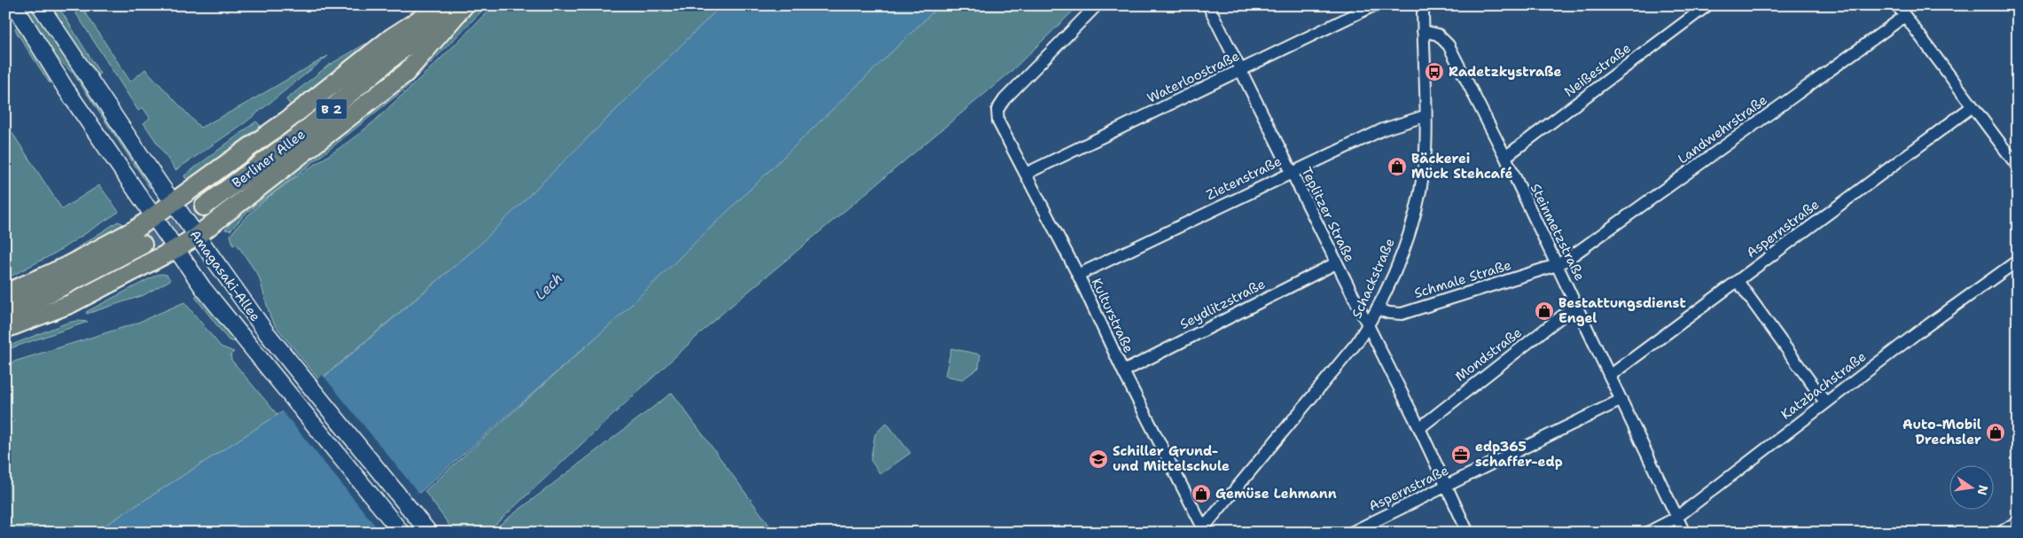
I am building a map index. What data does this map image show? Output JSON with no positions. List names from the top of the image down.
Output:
{
  "streets": {
    "main road": ["B 2", "Berliner Allee", "Amagasaki-Allee"],
    "street": [
      "Neißestraße",
      "Waterloostraße",
      "Landwehrstraße",
      "Zietenstraße",
      "Teplitzer Straße",
      "Aspernstraße",
      "Steinmetzstraße",
      "Schackstraße",
      "Schmale Straße",
      "Seydlitzstraße",
      "Kulturstraße",
      "Mondstraße",
      "Katzbachstraße"
    ]
  },
  "crossings": [
    ["Neißestraße", "Steinmetzstraße"],
    ["Waterloostraße", "Teplitzer Straße"],
    ["Waterloostraße", "Kulturstraße"],
    ["Landwehrstraße", "Steinmetzstraße"],
    ["Landwehrstraße", "Schmale Straße"],
    ["Zietenstraße", "Teplitzer Straße"],
    ["Zietenstraße", "Schackstraße"],
    ["Zietenstraße", "Kulturstraße"],
    ["Teplitzer Straße", "Aspernstraße"],
    ["Teplitzer Straße", "Schackstraße"],
    ["Teplitzer Straße", "Seydlitzstraße"],
    ["Teplitzer Straße", "Mondstraße"],
    ["Aspernstraße", "Steinmetzstraße"],
    ["Steinmetzstraße", "Schackstraße"],
    ["Steinmetzstraße", "Schmale Straße"],
    ["Steinmetzstraße", "Mondstraße"],
    ["Steinmetzstraße", "Katzbachstraße"],
    ["Schackstraße", "Schmale Straße"],
    ["Schackstraße", "Kulturstraße"],
    ["Seydlitzstraße", "Kulturstraße"]
  ],
  "water": ["Lech"],
  "places": {
    "bus stop": ["Radetzkystraße"],
    "shop": [
      "Bäckerei Mück Stehcafé",
      "Bestattungsdienst Engel",
      "Auto-Mobil Drechsler",
      "Gemüse Lehmann"
    ],
    "office": ["edp365 schaffer-edp"],
    "school or university": ["Schiller Grund- und Mittelschule"]
  },
  "north": "right"
}
